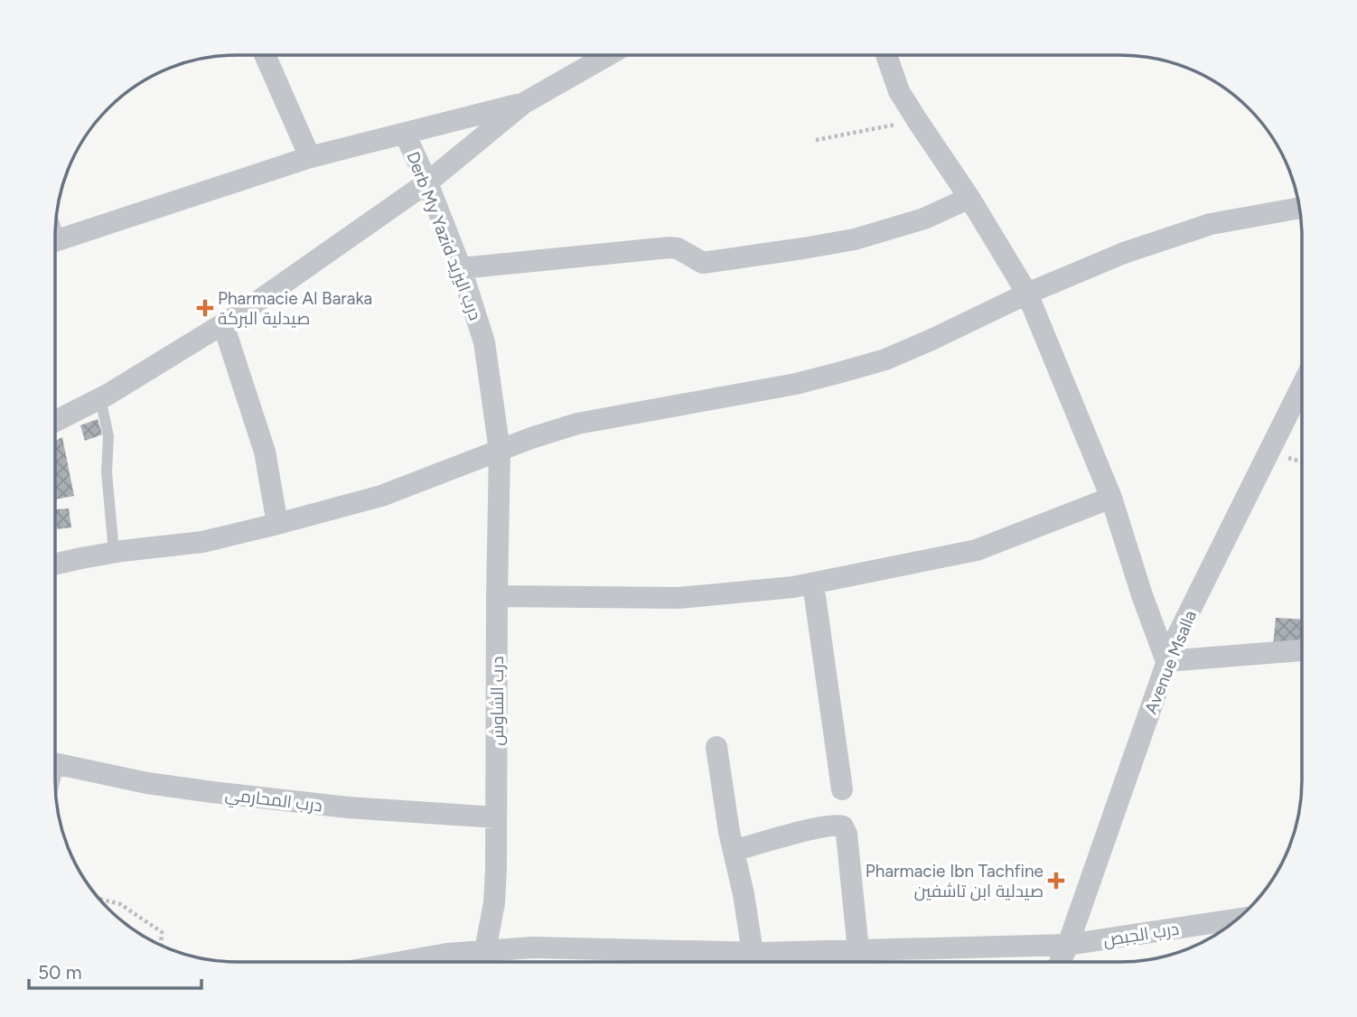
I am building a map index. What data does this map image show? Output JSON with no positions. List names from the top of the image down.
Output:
{
  "streets": {
    "street": [
      "Derb My Yazid درب اليزيد",
      "Avenue Msalla",
      "درب الشاوش",
      "درب المحارمي",
      "درب الجبص"
    ]
  },
  "crossings": [
    ["Derb My Yazid درب اليزيد", "درب الشاوش"],
    ["Avenue Msalla", "درب الجبص"],
    ["درب الشاوش", "درب المحارمي"],
    ["درب الشاوش", "درب الجبص"]
  ],
  "places": {
    "health": ["Pharmacie Al Baraka صيدلية البركة", "Pharmacie Ibn Tachfine صيدلية ابن تاشفين"]
  },
  "scale_bar": "50 m"
}
